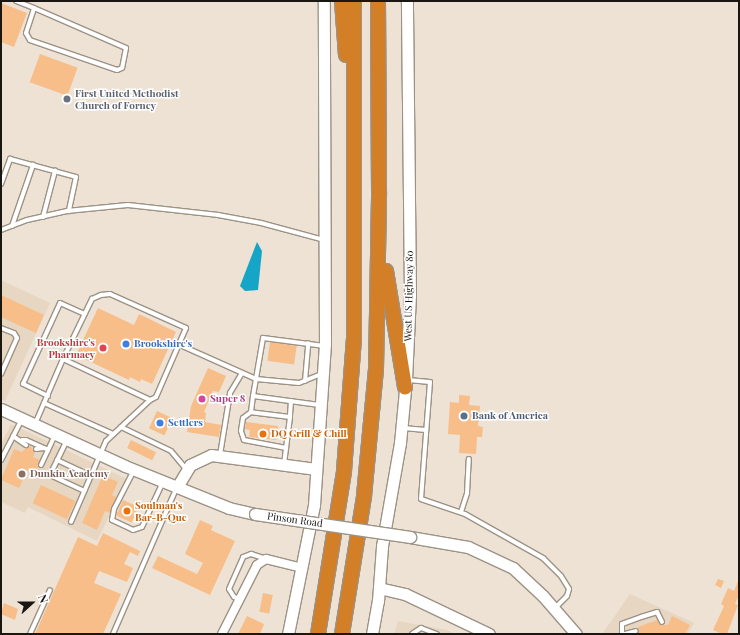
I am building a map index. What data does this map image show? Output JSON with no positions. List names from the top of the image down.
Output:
{
  "streets": {
    "main road": ["West US Highway 80", "Pinson Road"]
  },
  "places": [
    "First United Methodist Church of Forney",
    "Brookshire's",
    "Brookshire's Pharmacy",
    "Super 8",
    "Bank of America",
    "Settlers",
    "DQ Grill & Chill",
    "Dunkin Academy",
    "Soulman's Bar-B-Que"
  ],
  "north": "right"
}
